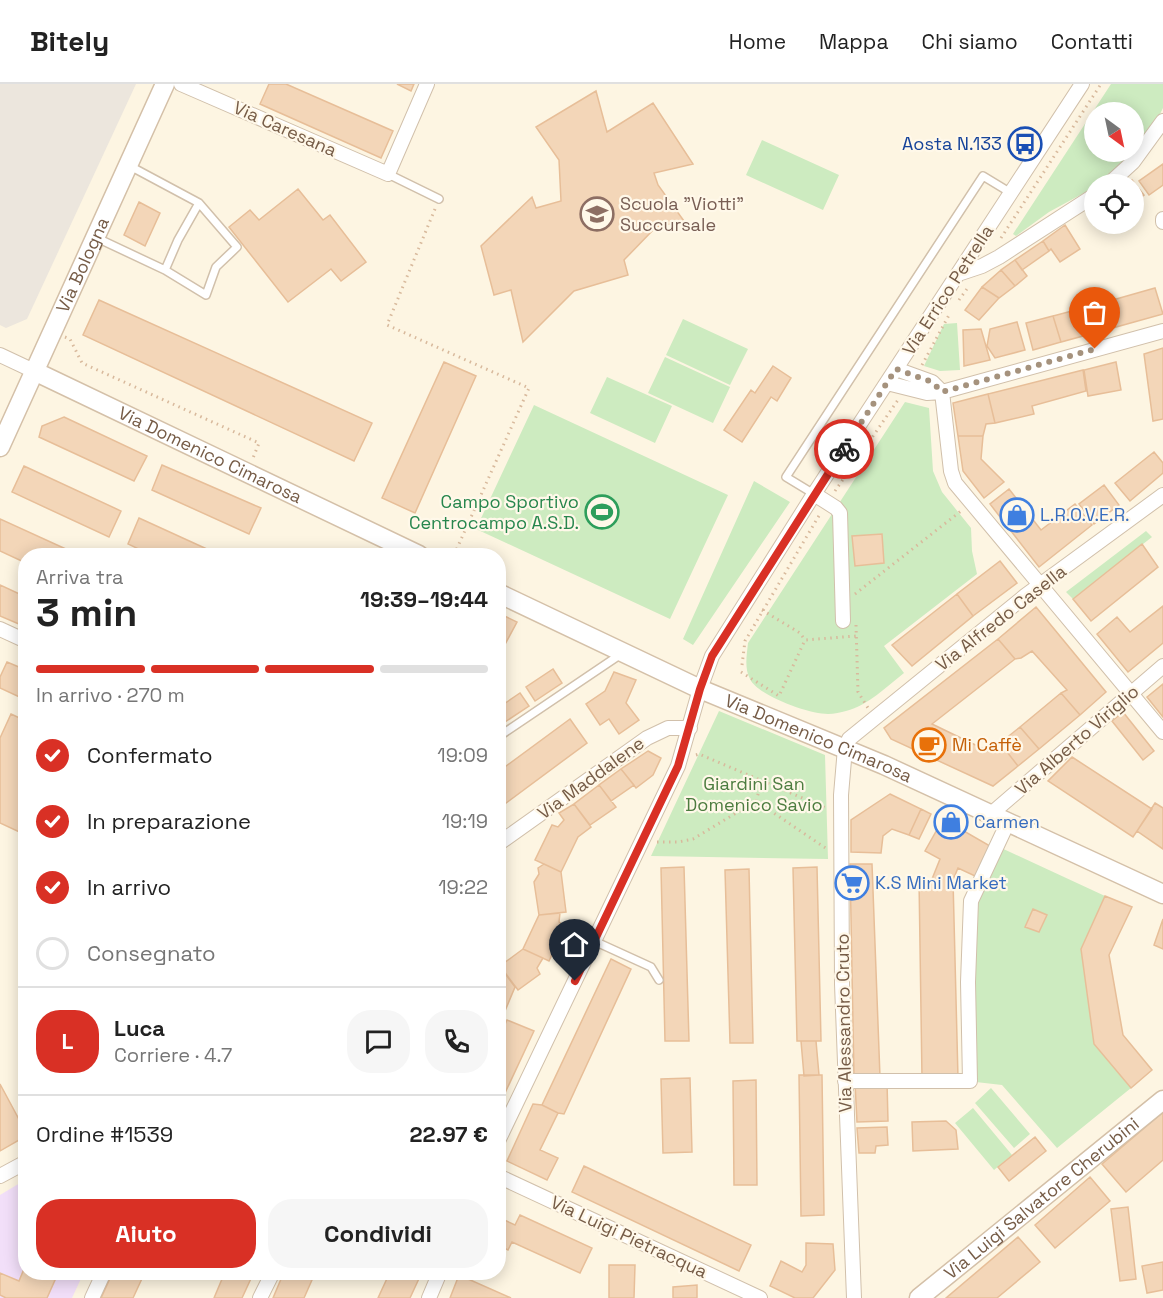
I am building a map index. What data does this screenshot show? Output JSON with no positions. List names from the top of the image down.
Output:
{
  "streets": {
    "street": [
      "Via Caresana",
      "Via Bologna",
      "Via Errico Petrella",
      "Via Domenico Cimarosa",
      "Via Alfredo Casella",
      "Via Alberto Viriglio",
      "Via Maddalene",
      "Via Alessandro Cruto",
      "Via Luigi Salvatore Cherubini",
      "Via Luigi Pietracqua"
    ]
  },
  "crossings": [
    ["Via Bologna", "Via Domenico Cimarosa"],
    ["Via Errico Petrella", "Via Domenico Cimarosa"],
    ["Via Errico Petrella", "Via Maddalene"],
    ["Via Domenico Cimarosa", "Via Alfredo Casella"],
    ["Via Domenico Cimarosa", "Via Alberto Viriglio"],
    ["Via Domenico Cimarosa", "Via Alessandro Cruto"],
    ["Via Alfredo Casella", "Via Alessandro Cruto"]
  ],
  "parks": ["Giardini San Domenico Savio"],
  "places": {
    "bus stop": ["Aosta N.133"],
    "school or university": ["Scuola \"Viotti\" Succursale"],
    "sports": ["Campo Sportivo Centrocampo A.S.D."],
    "shop": ["L.R.O.V.E.R.", "Carmen"],
    "cafe": ["Mi Caffè"],
    "supermarket": ["K.S Mini Market"]
  },
  "north": "bottom right",
  "page": {
    "header": "Bitely",
    "nav": [
      "Home",
      "Mappa",
      "Chi siamo",
      "Contatti"
    ],
    "heading": ["3 min", "Arriva tra", "19:39–19:44"],
    "panel": [
      "Luca",
      "Corriere · 4.7",
      "Ordine #1539",
      "22.97 €"
    ],
    "bar": "In arrivo · 270 m",
    "list": [
      ["Confermato", "19:09"],
      ["In preparazione", "19:19"],
      ["In arrivo", "19:22"],
      "Consegnato"
    ],
    "round": "L",
    "buttons": ["Aiuto", "Condividi"]
  }
}
